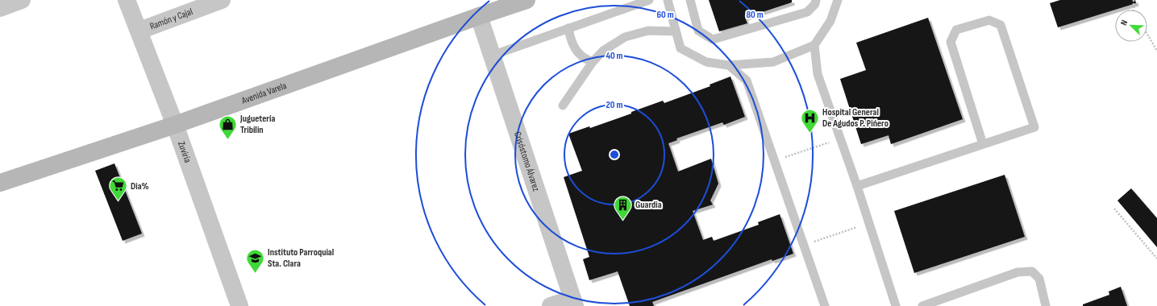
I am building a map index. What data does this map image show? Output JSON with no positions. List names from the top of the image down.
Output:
{
  "streets": {
    "main road": ["Avenida Varela"],
    "street": ["Ramón y Cajal", "Zuviría", "Crisóstomo Álvarez"]
  },
  "crossings": [
    ["Ramón y Cajal", "Zuviría"],
    ["Avenida Varela", "Zuviría"],
    ["Avenida Varela", "Crisóstomo Álvarez"]
  ],
  "places": {
    "hospital": ["Hospital General De Agudos P. Pińero"],
    "shop": ["Juguetería Tribilin"],
    "supermarket": ["Dia%"],
    "building": ["Guardia"],
    "school or university": ["Instituto Parroquial Sta. Clara"]
  },
  "north": "top left",
  "rings": [
    "80 m",
    "60 m",
    "40 m",
    "20 m"
  ]
}
